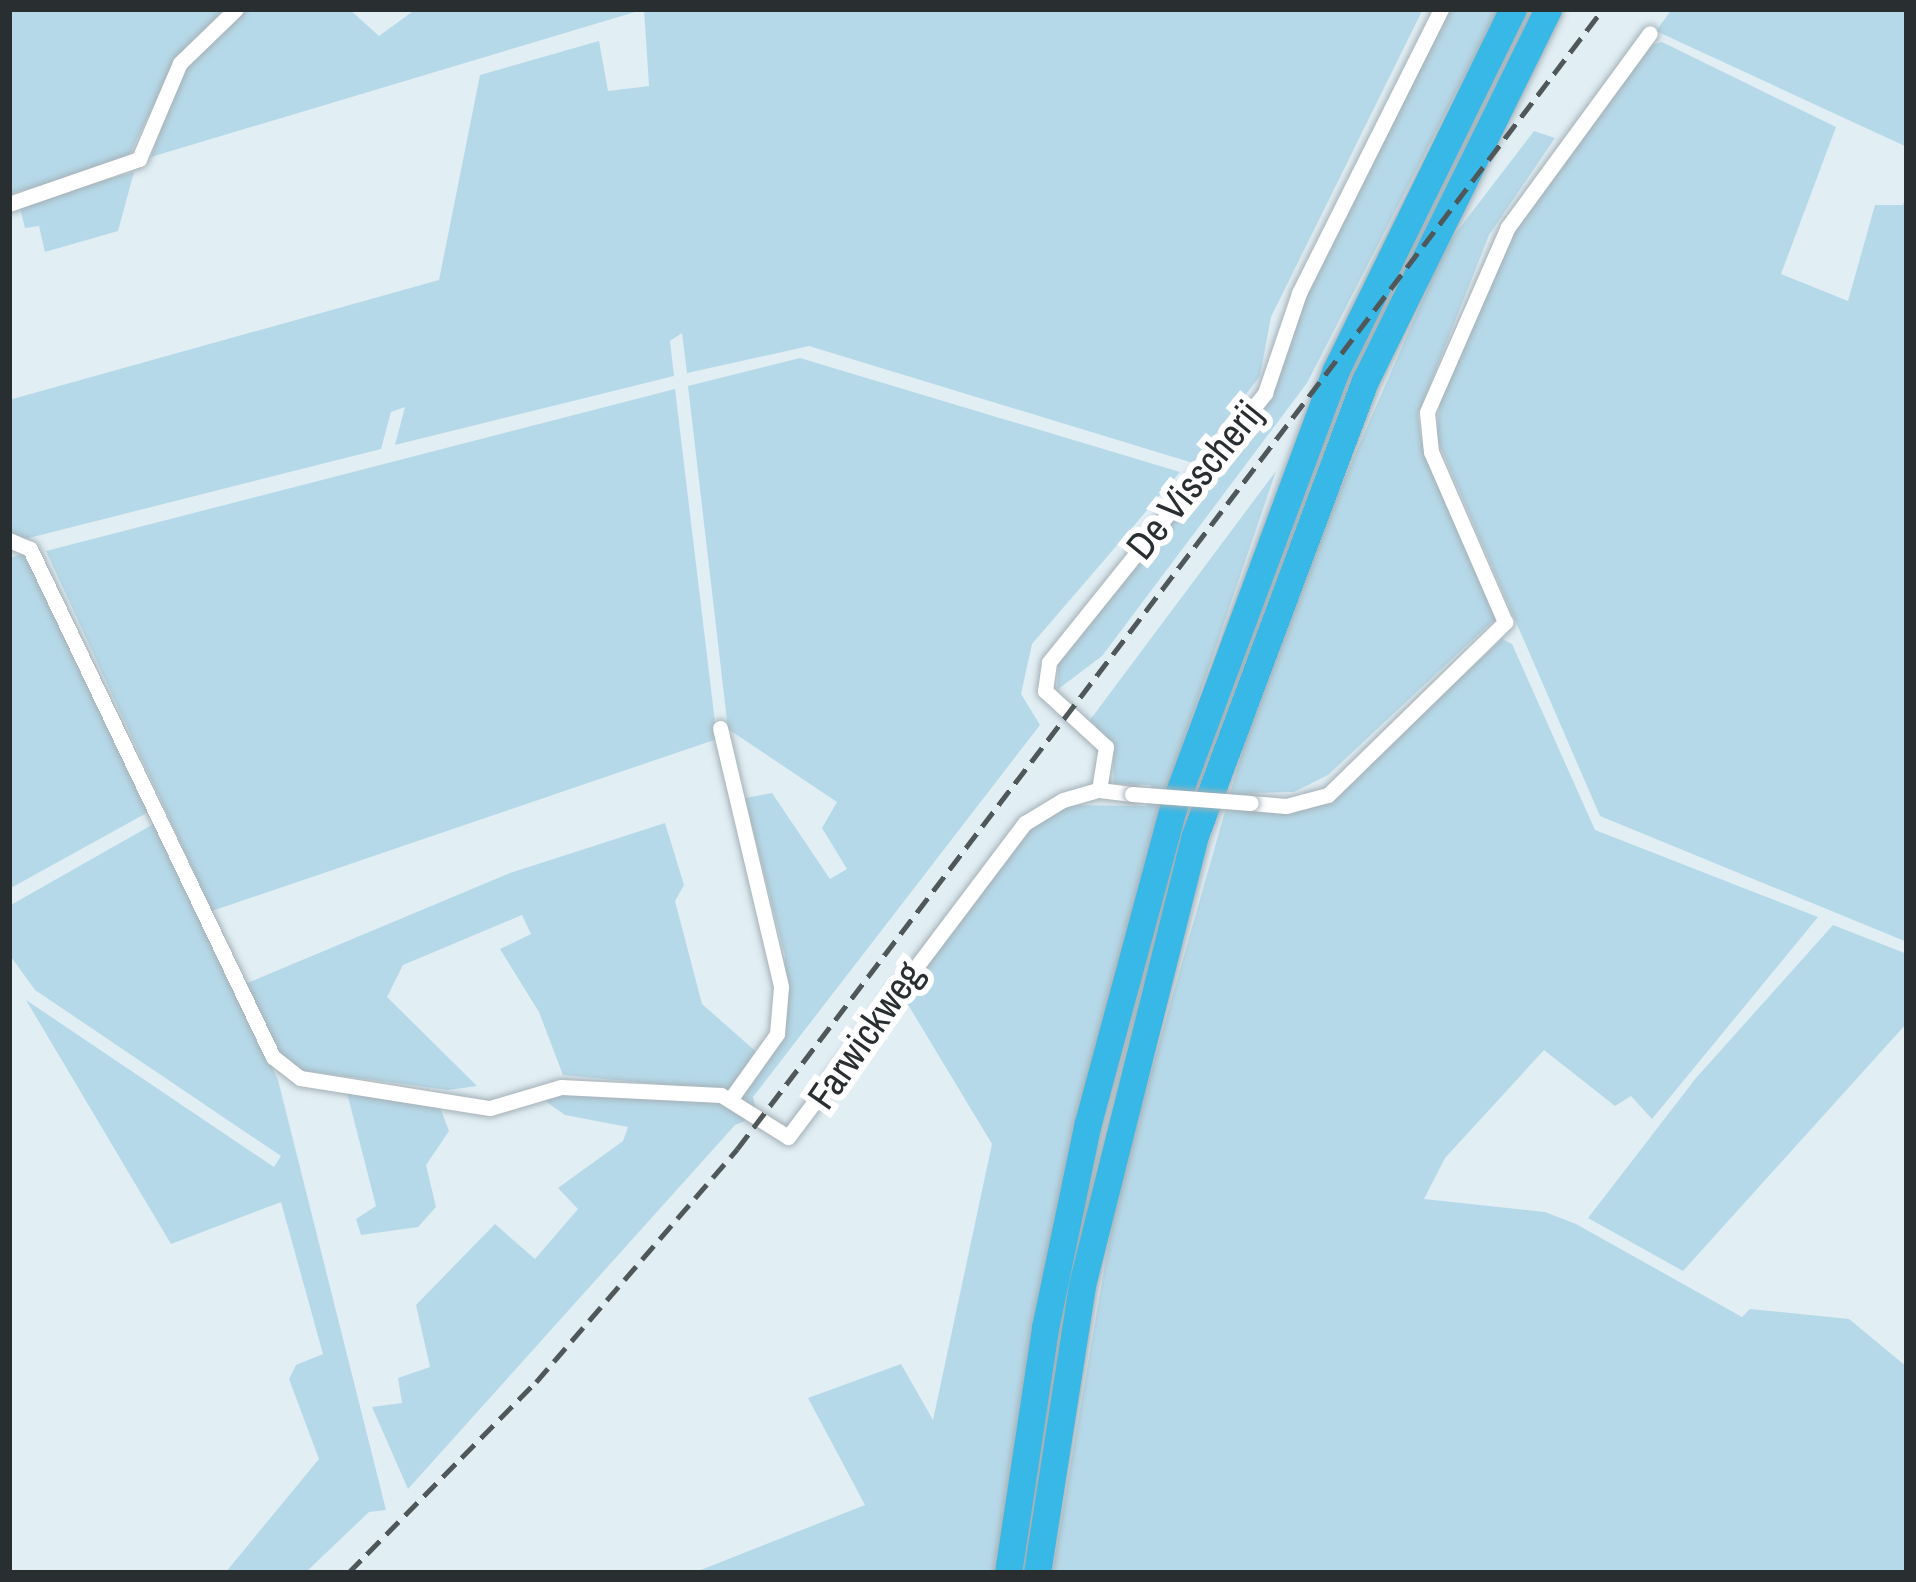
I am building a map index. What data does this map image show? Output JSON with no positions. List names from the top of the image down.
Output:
{
  "streets": {
    "street": ["De Visscherij", "Farwickweg"]
  },
  "crossings": [
    ["De Visscherij", "Farwickweg"]
  ]
}
